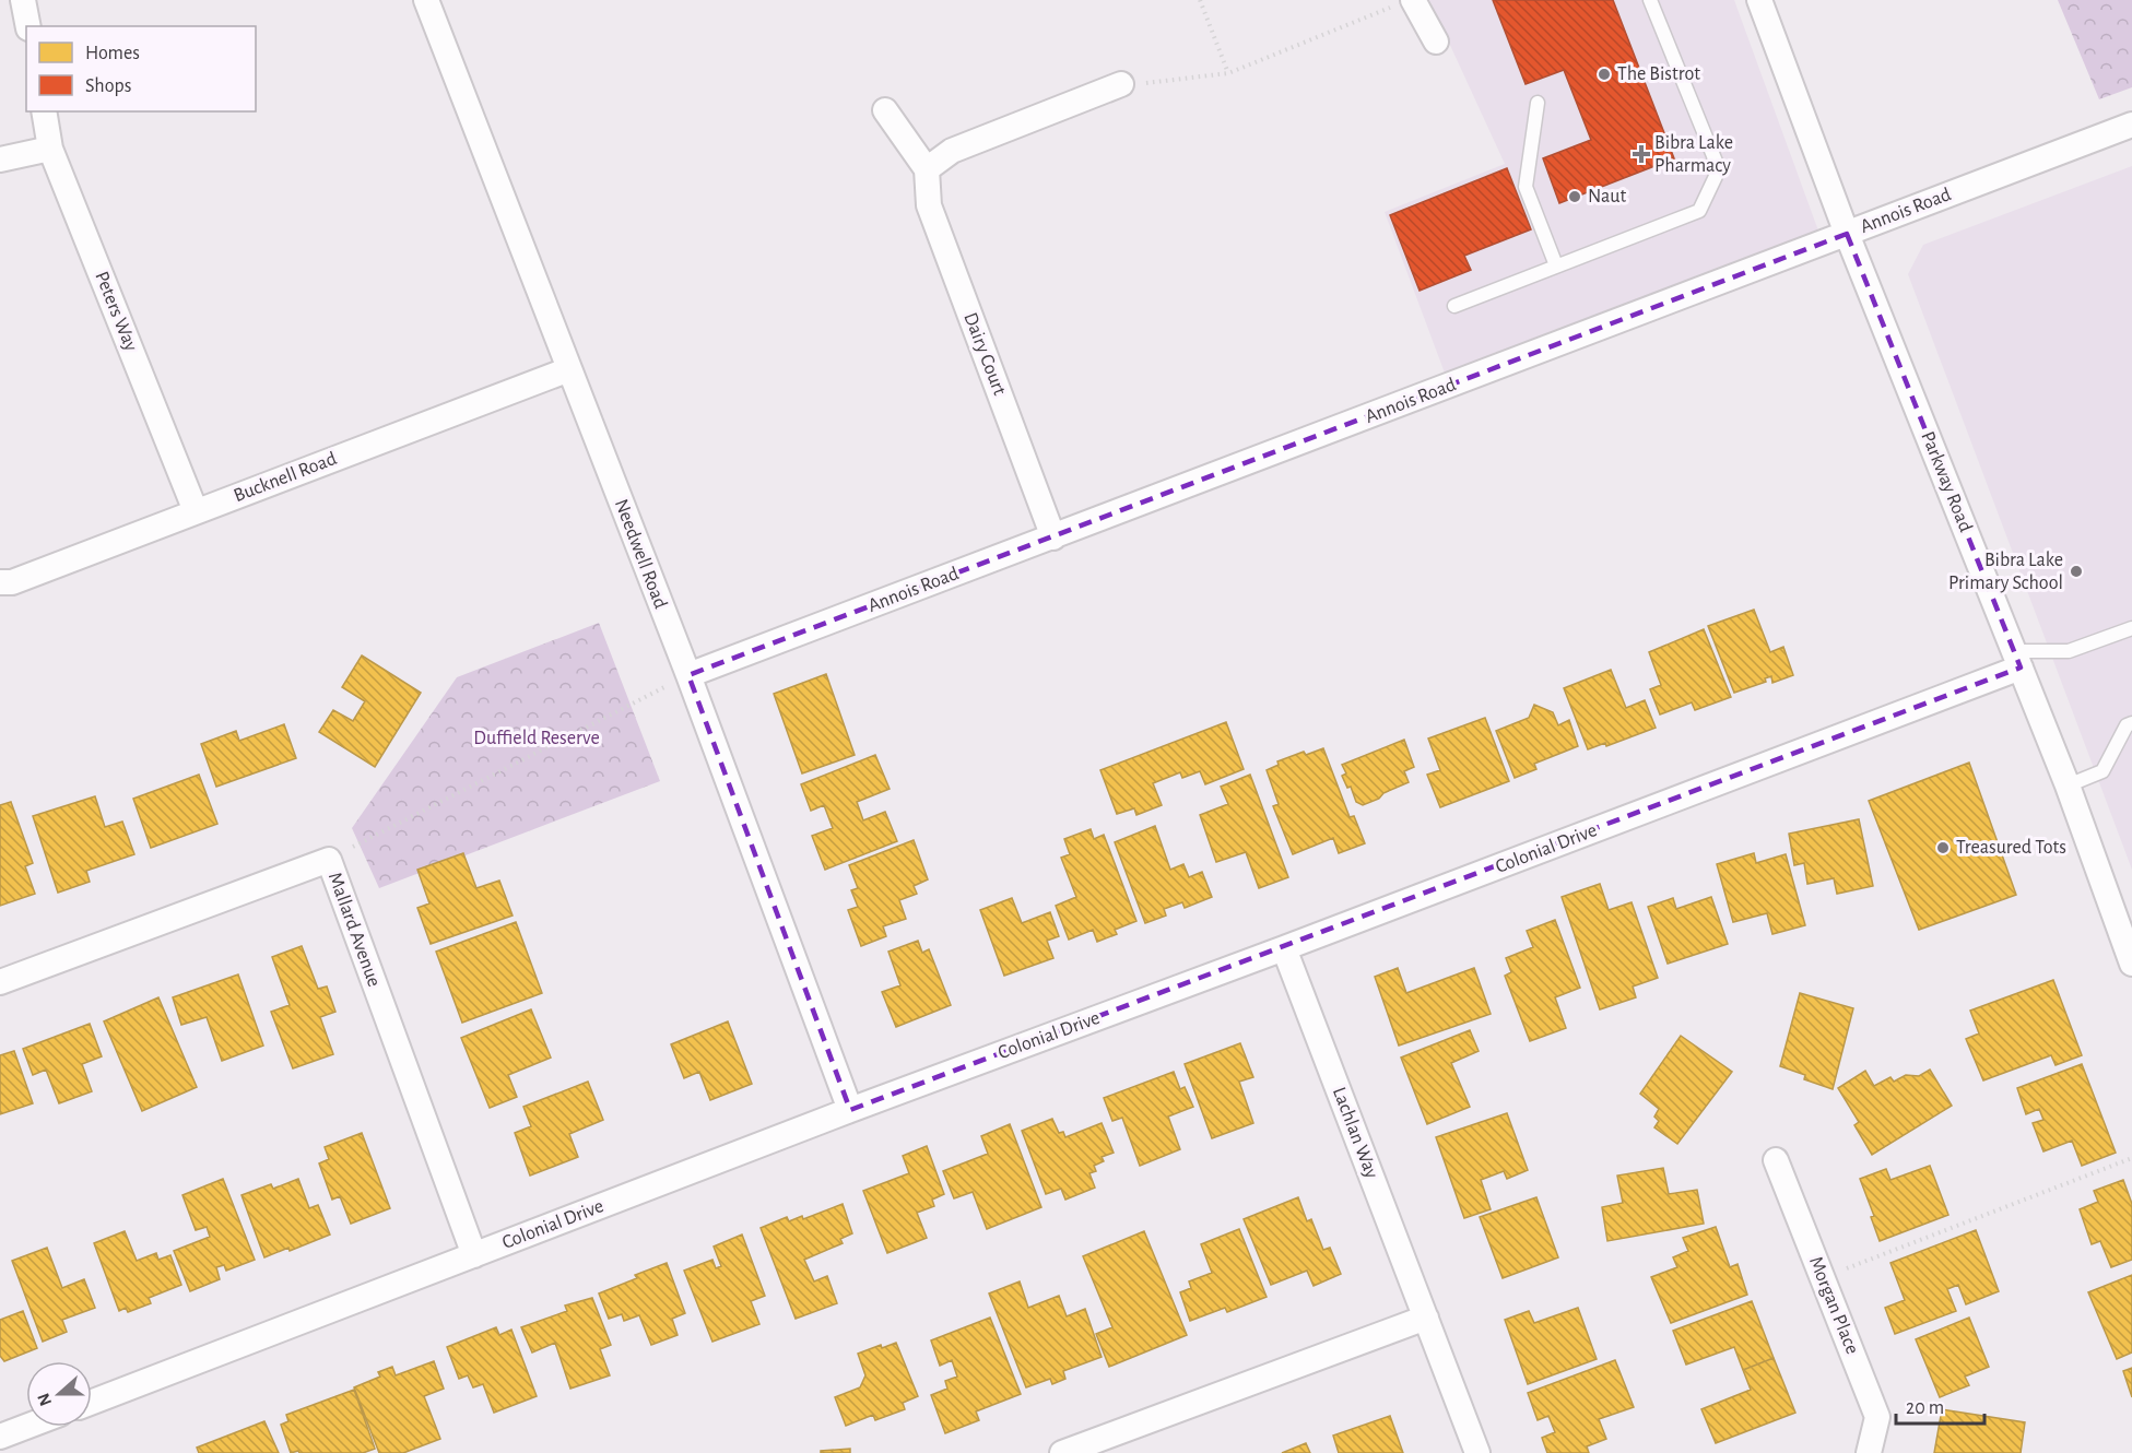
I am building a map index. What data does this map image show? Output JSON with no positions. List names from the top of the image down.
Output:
{
  "streets": {
    "street": [
      "Annois Road",
      "Peters Way",
      "Dairy Court",
      "Bucknell Road",
      "Parkway Road",
      "Needwell Road",
      "Colonial Drive",
      "Mallard Avenue",
      "Lachlan Way",
      "Morgan Place"
    ]
  },
  "crossings": [
    ["Annois Road", "Dairy Court"],
    ["Annois Road", "Parkway Road"],
    ["Annois Road", "Needwell Road"],
    ["Peters Way", "Bucknell Road"],
    ["Bucknell Road", "Needwell Road"],
    ["Parkway Road", "Colonial Drive"],
    ["Needwell Road", "Colonial Drive"],
    ["Colonial Drive", "Mallard Avenue"],
    ["Colonial Drive", "Lachlan Way"]
  ],
  "parks": ["Duffield Reserve"],
  "places": {
    "other": [
      "The Bistrot",
      "Naut",
      "Bibra Lake Primary School",
      "Treasured Tots"
    ],
    "health": ["Bibra Lake Pharmacy"]
  },
  "legend": ["Homes", "Shops"],
  "scale_bar": "20 m",
  "north": "left"
}
